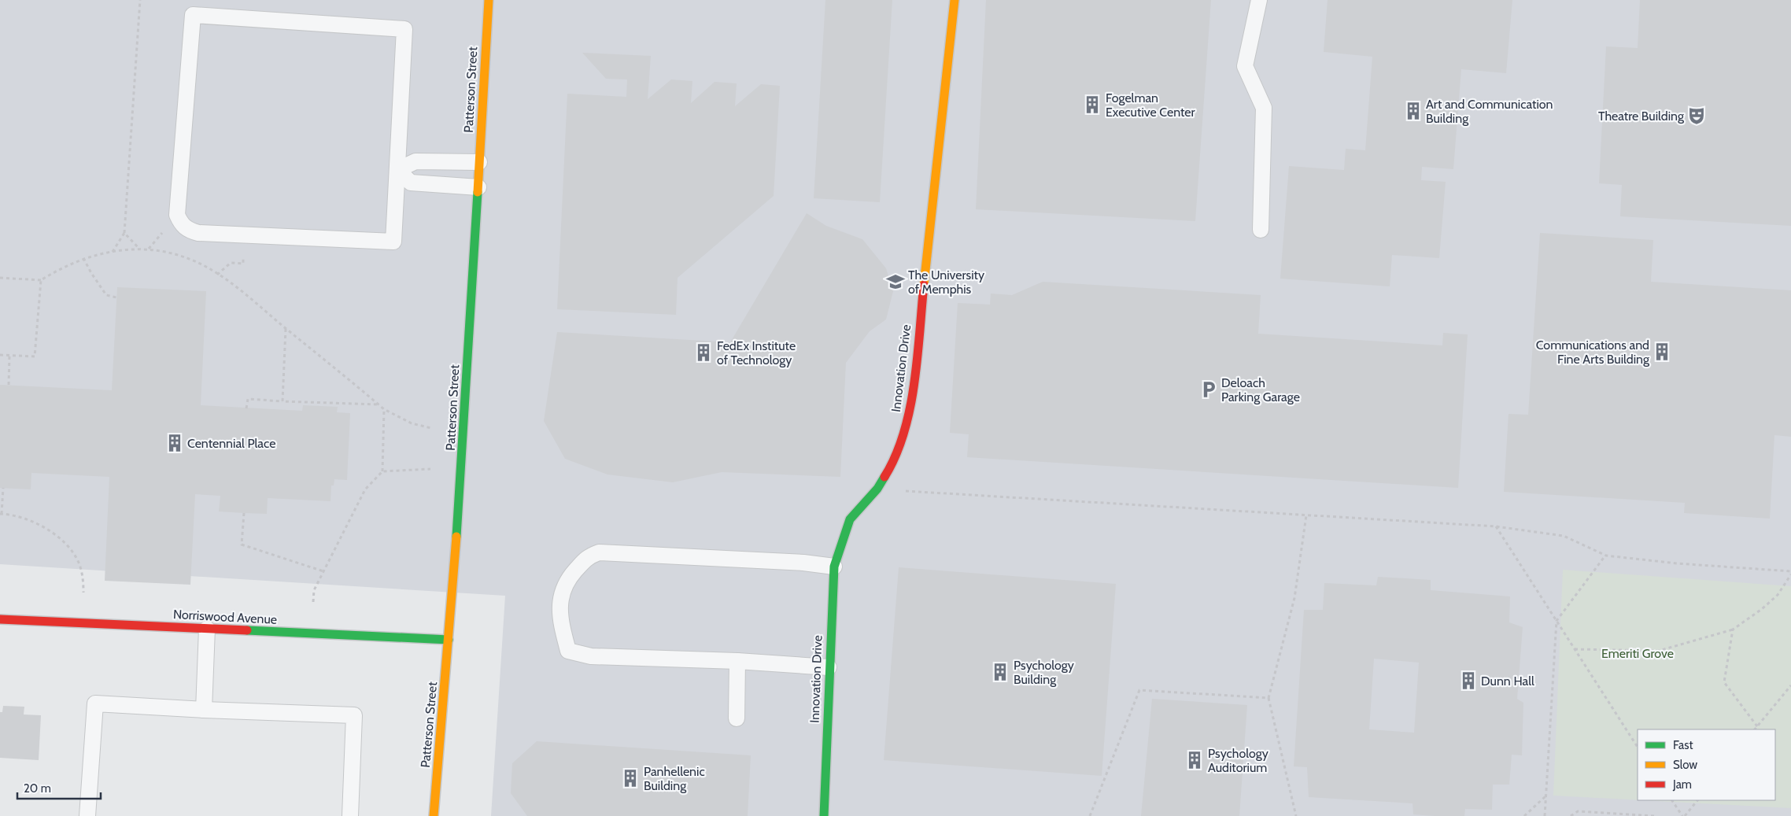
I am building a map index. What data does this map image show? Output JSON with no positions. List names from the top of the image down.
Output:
{
  "streets": {
    "street": ["Patterson Street", "Innovation Drive", "Norriswood Avenue"]
  },
  "crossings": [
    ["Patterson Street", "Norriswood Avenue"]
  ],
  "parks": ["Emeriti Grove"],
  "places": {
    "building": [
      "Fogelman Executive Center",
      "Art and Communication Building",
      "Communications and Fine Arts Building",
      "FedEx Institute of Technology",
      "Centennial Place",
      "Psychology Building",
      "Dunn Hall",
      "Psychology Auditorium",
      "Panhellenic Building"
    ],
    "theatre": ["Theatre Building"],
    "school or university": ["The University of Memphis"],
    "parking": ["Deloach Parking Garage"]
  },
  "legend": ["Fast", "Slow", "Jam"],
  "scale_bar": "20 m"
}
